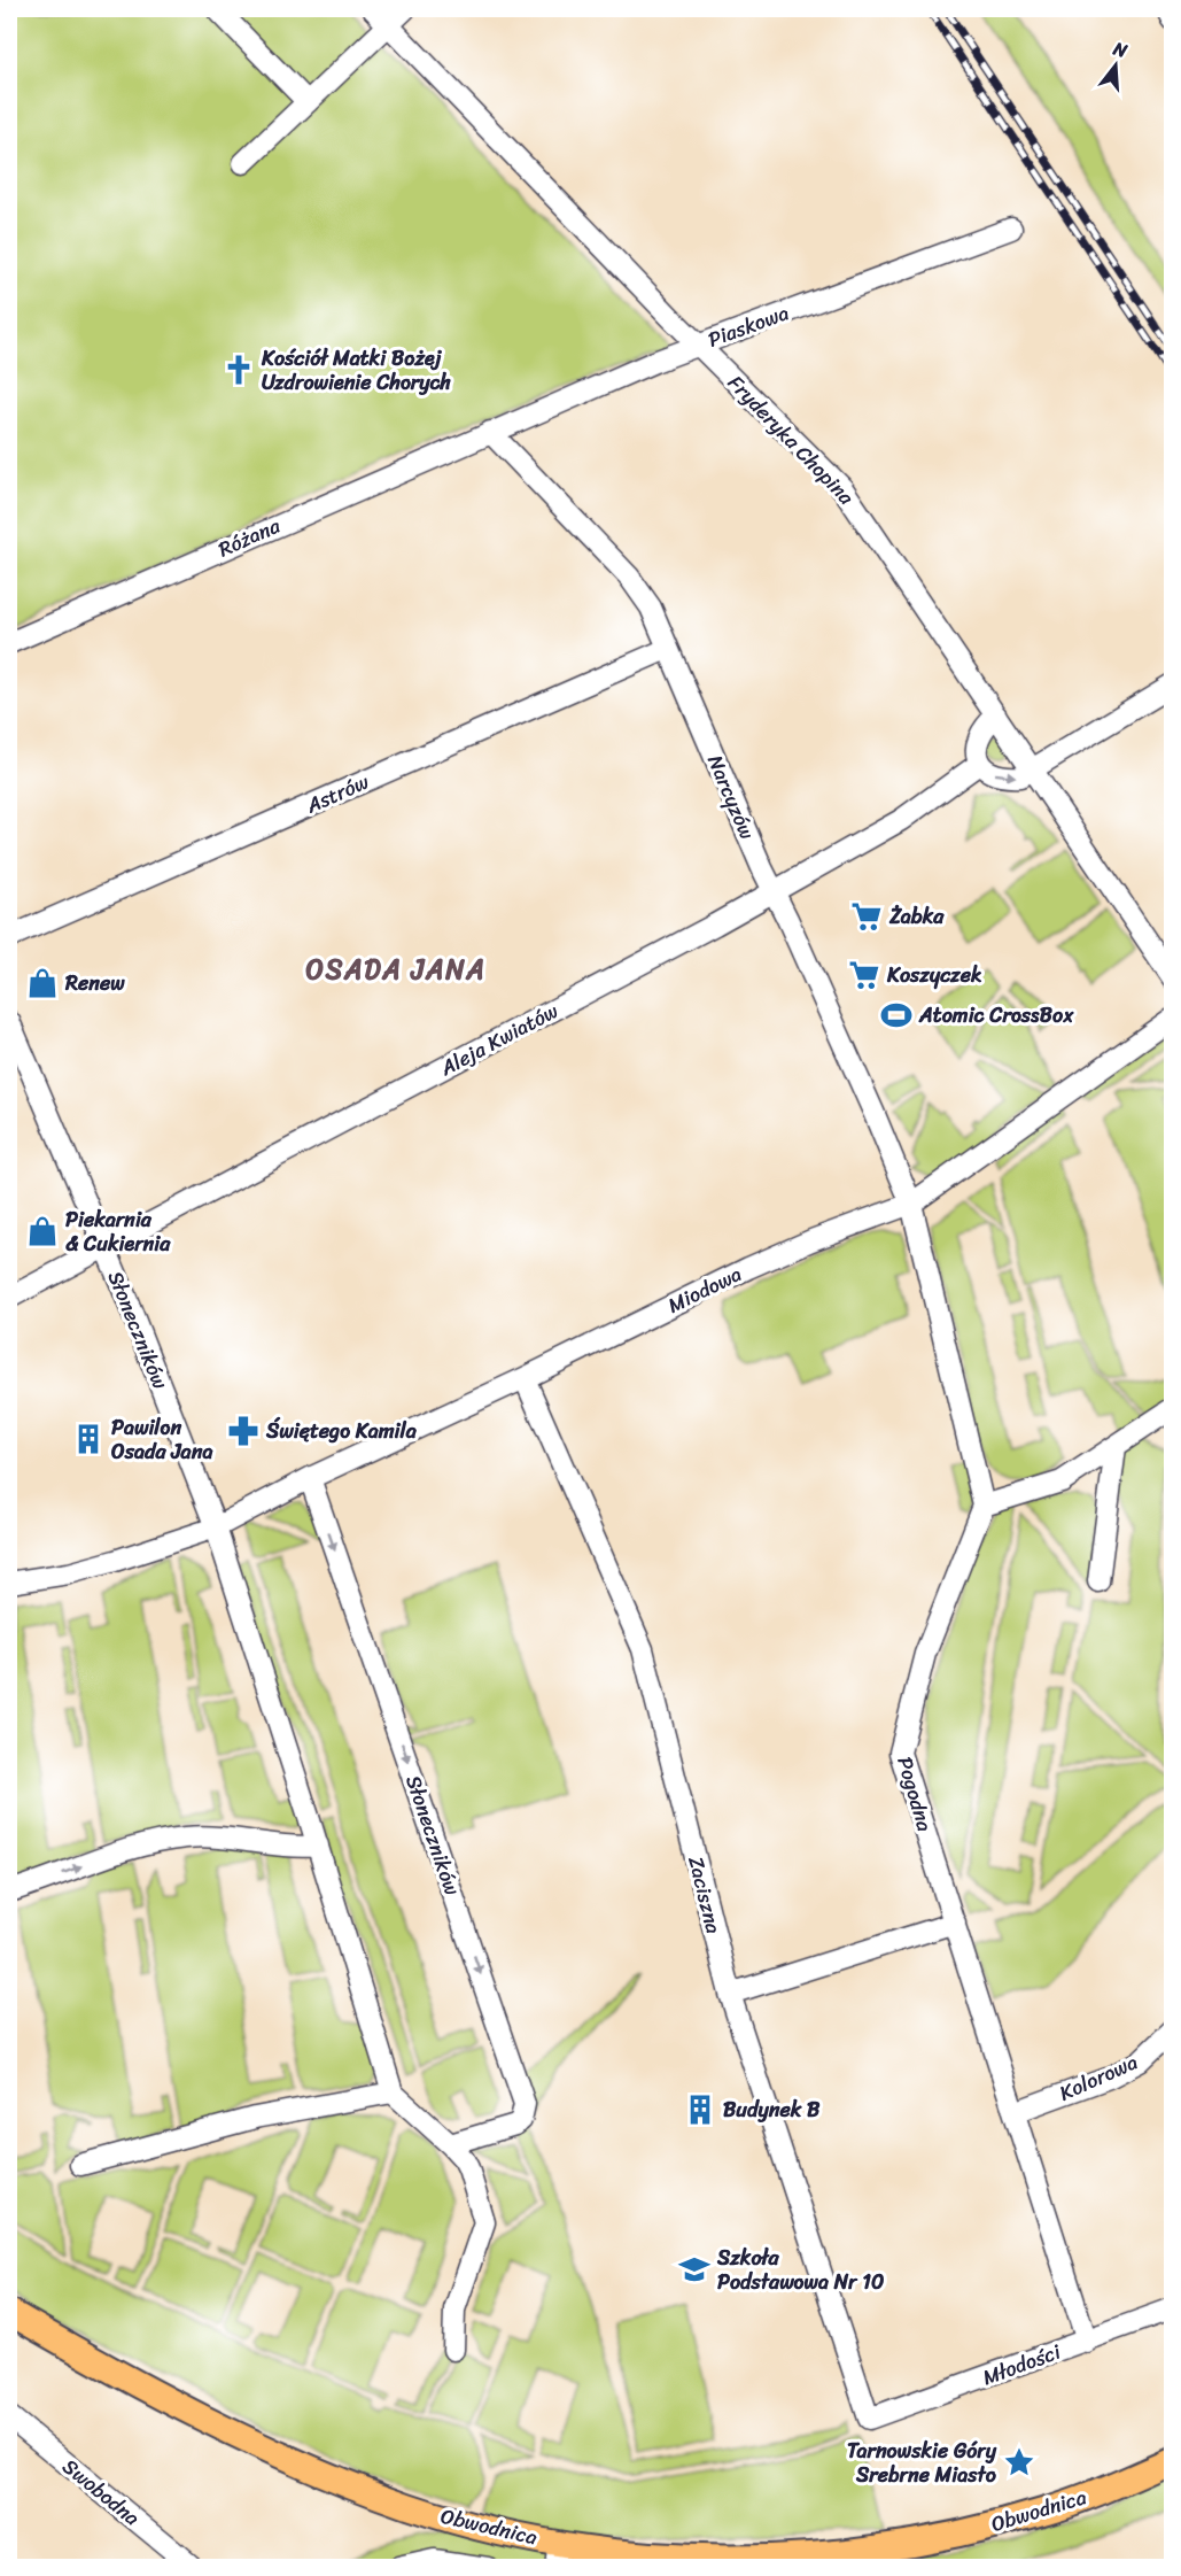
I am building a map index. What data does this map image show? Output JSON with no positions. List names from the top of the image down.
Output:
{
  "streets": {
    "main road": ["Obwodnica"],
    "street": [
      "Piaskowa",
      "Fryderyka Chopina",
      "Różana",
      "Astrów",
      "Narcyzów",
      "Aleja Kwiatów",
      "Miodowa",
      "Słoneczników",
      "Pogodna",
      "Zaciszna",
      "Kolorowa",
      "Młodości",
      "Swobodna"
    ]
  },
  "crossings": [
    ["Piaskowa", "Fryderyka Chopina"],
    ["Piaskowa", "Różana"],
    ["Piaskowa", "Narcyzów"],
    ["Różana", "Narcyzów"],
    ["Astrów", "Narcyzów"],
    ["Narcyzów", "Aleja Kwiatów"],
    ["Narcyzów", "Miodowa"],
    ["Aleja Kwiatów", "Słoneczników"],
    ["Miodowa", "Słoneczników"],
    ["Miodowa", "Zaciszna"],
    ["Pogodna", "Kolorowa"],
    ["Pogodna", "Młodości"],
    ["Zaciszna", "Młodości"]
  ],
  "districts": ["OSADA JANA"],
  "places": {
    "church": ["Kościół Matki Bożej Uzdrowienie Chorych"],
    "supermarket": ["Żabka", "Koszyczek"],
    "shop": ["Renew", "Piekarnia & Cukiernia"],
    "sports": ["Atomic CrossBox"],
    "pharmacy": ["Świętego Kamila"],
    "building": ["Pawilon Osada Jana", "Budynek B"],
    "school or university": ["Szkoła Podstawowa Nr 10"],
    "place": ["Tarnowskie Góry Srebrne Miasto"]
  },
  "north": "top"
}
